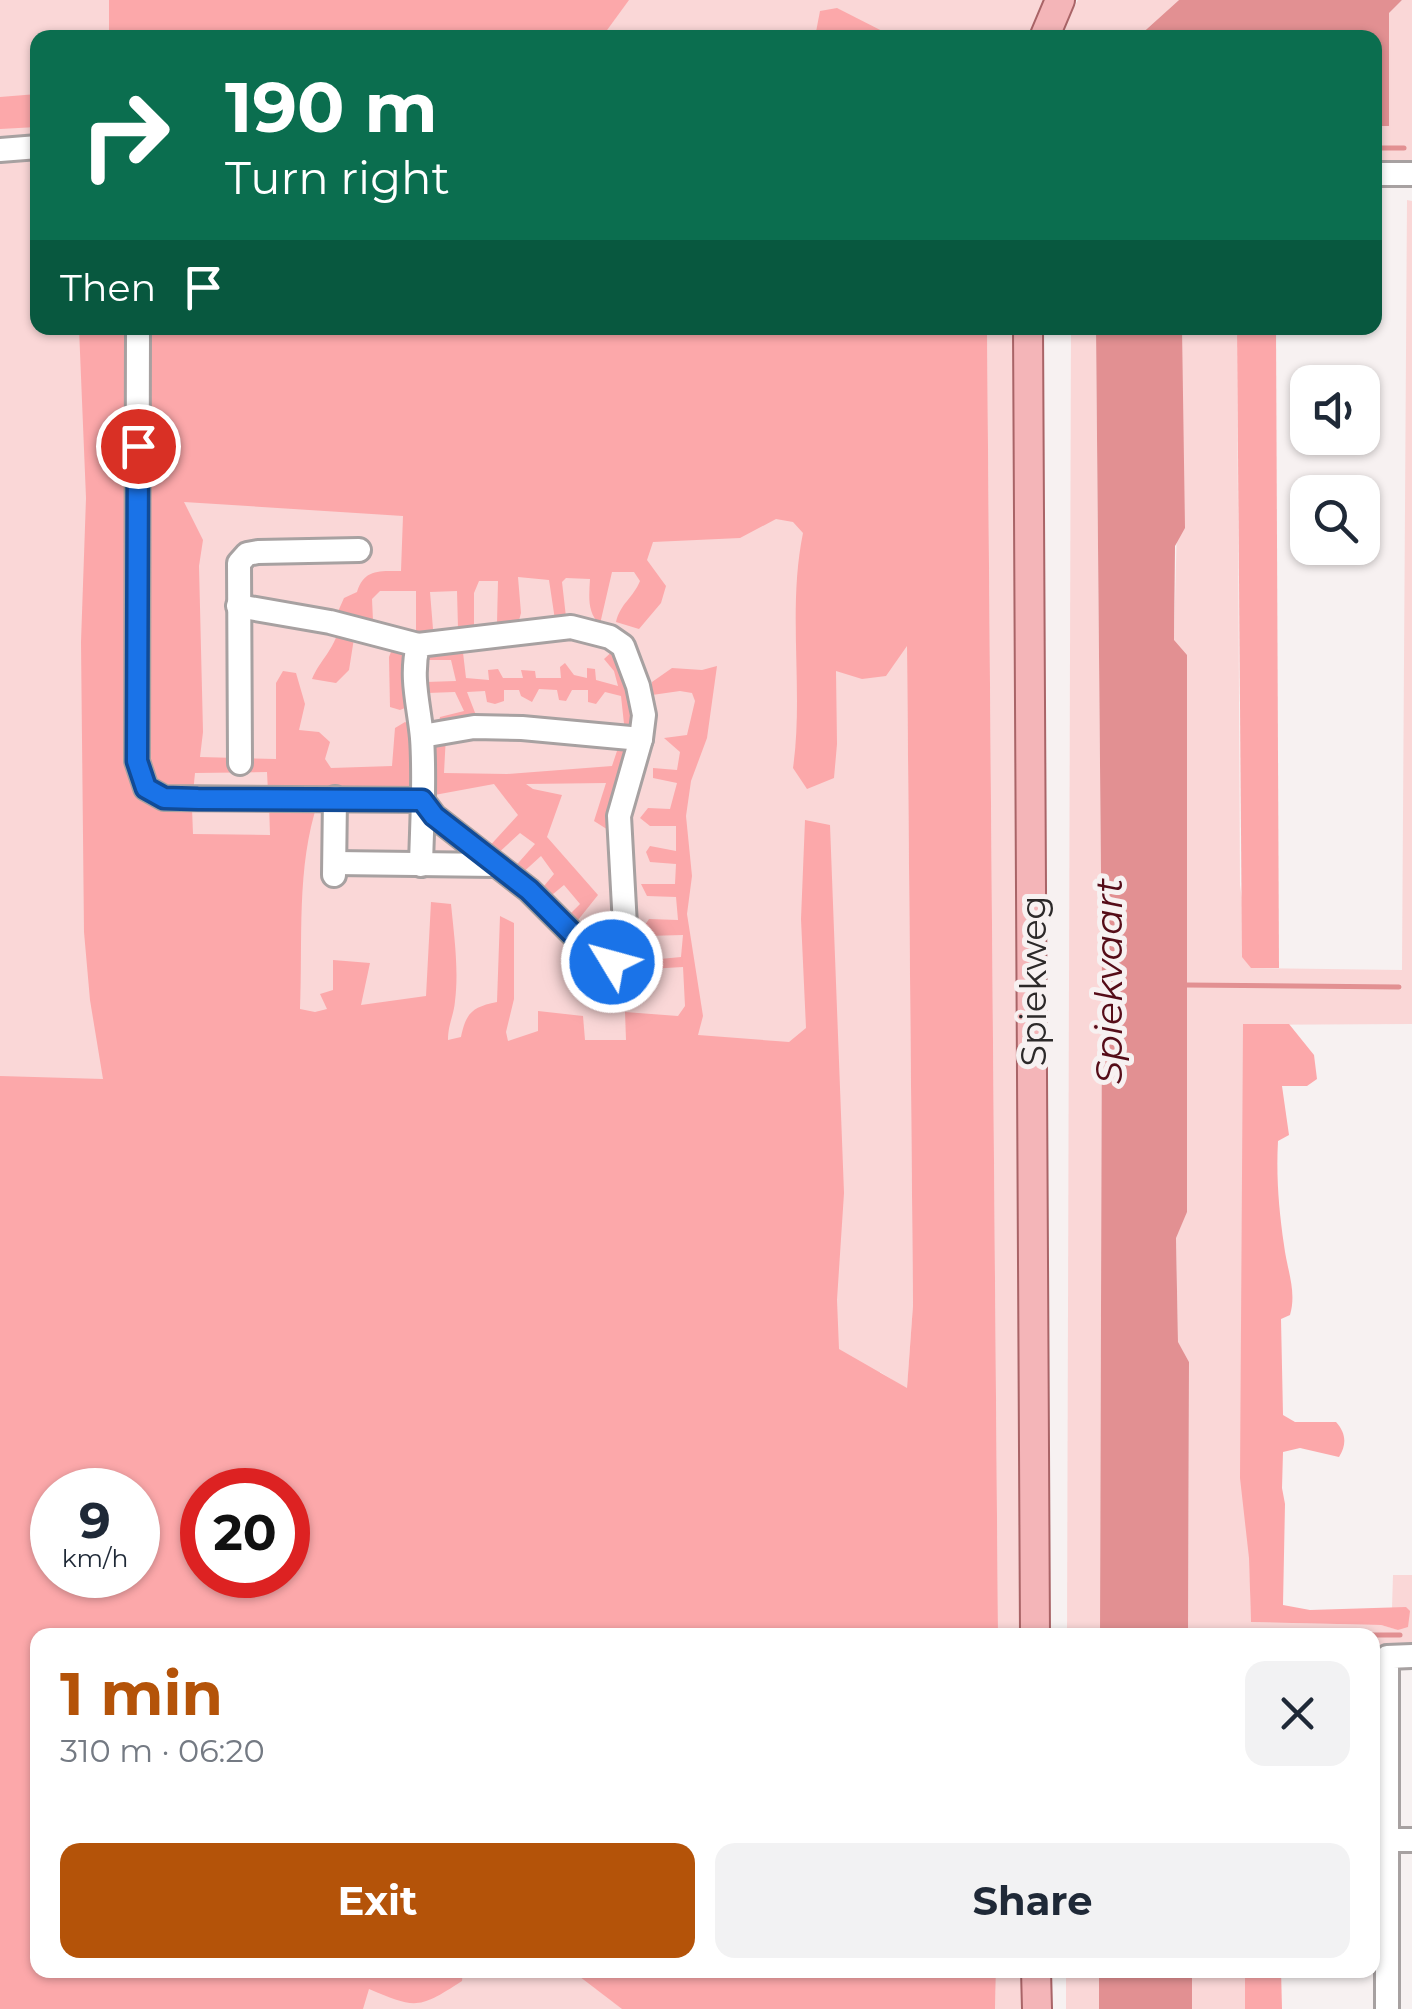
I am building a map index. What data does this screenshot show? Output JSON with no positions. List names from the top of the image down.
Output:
{
  "streets": {
    "main road": ["Spiekweg"]
  },
  "water": ["Spiekvaart"],
  "page": {
    "turn": ["190 m", "Turn right"],
    "then": "Then",
    "speed": "9 km/h",
    "limit": "20",
    "heading": ["1 min", "310 m · 06:20"],
    "buttons": ["Exit", "Share"]
  }
}
